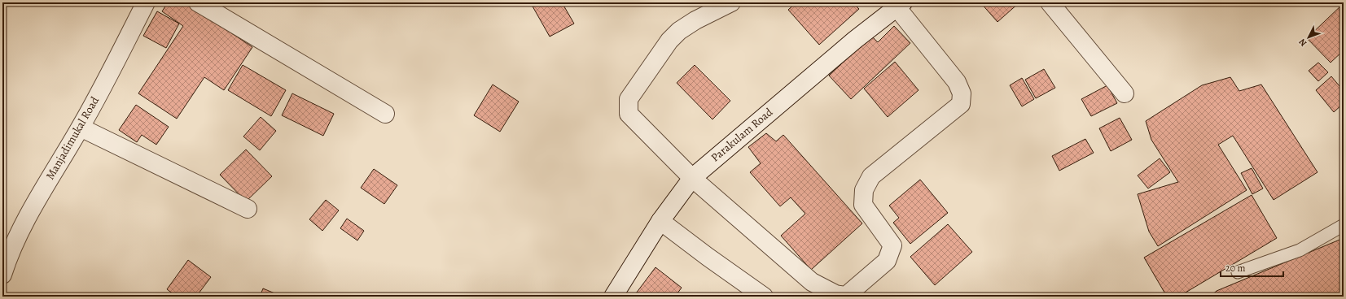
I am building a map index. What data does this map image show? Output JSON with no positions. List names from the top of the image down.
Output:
{
  "streets": {
    "street": ["Parakulam Road", "Manjadimukal Road"]
  },
  "scale_bar": "20 m",
  "north": "bottom left"
}
